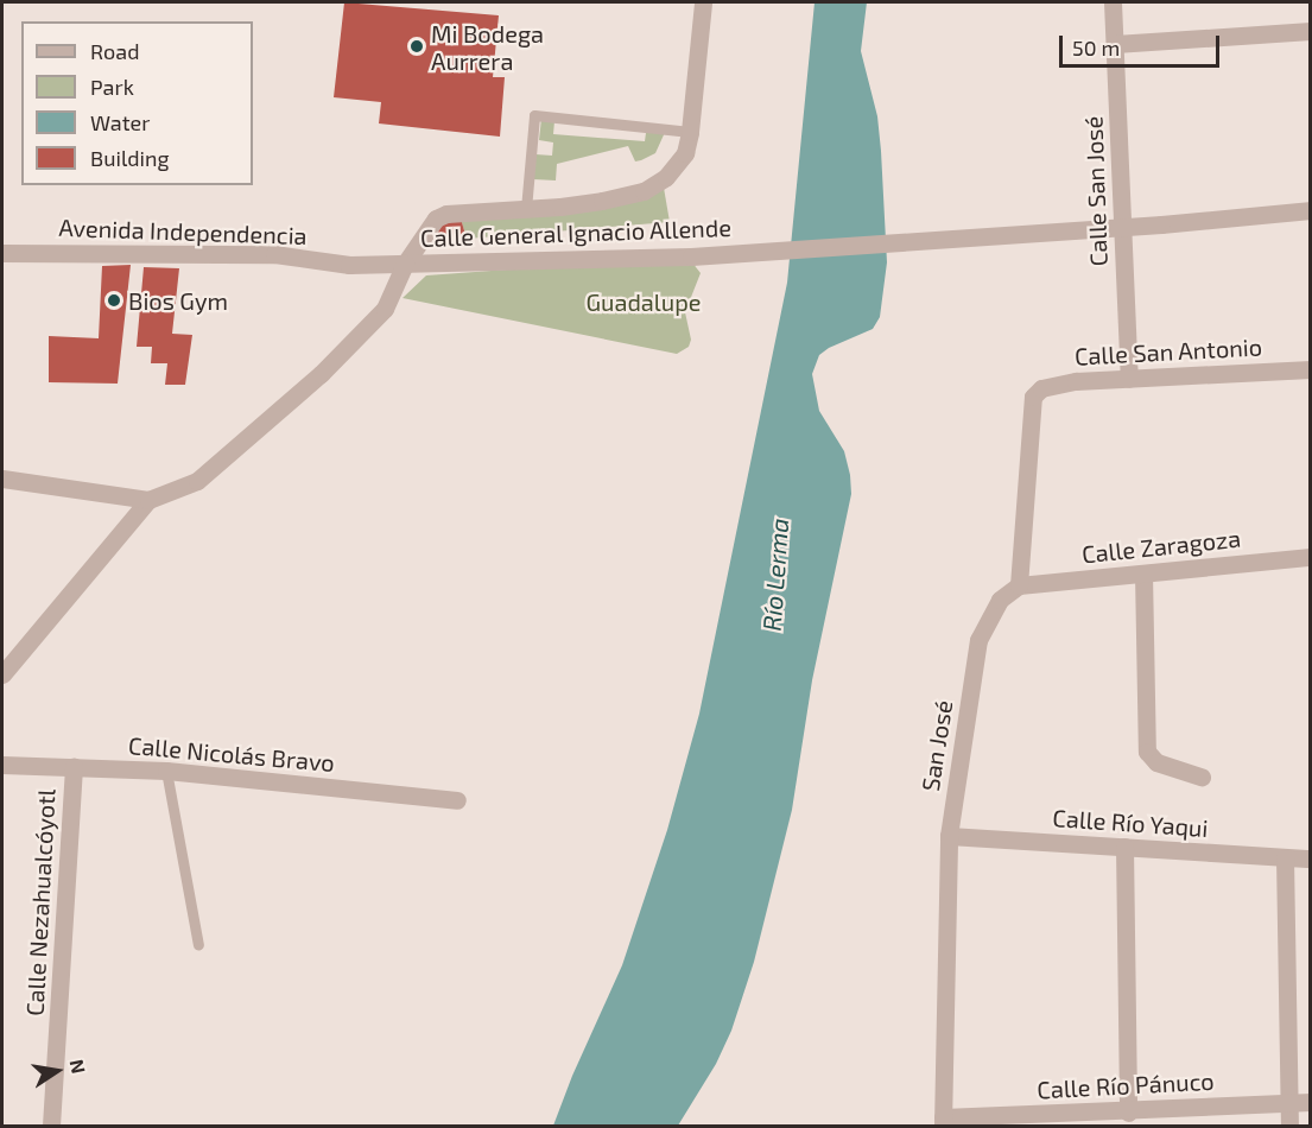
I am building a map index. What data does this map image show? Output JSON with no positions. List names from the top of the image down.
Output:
{
  "streets": {
    "street": [
      "Calle San José",
      "Avenida Independencia",
      "Calle General Ignacio Allende",
      "Calle San Antonio",
      "Calle Zaragoza",
      "San José",
      "Calle Nicolás Bravo",
      "Calle Río Yaqui",
      "Calle Nezahualcóyotl",
      "Calle Río Pánuco"
    ]
  },
  "crossings": [
    ["Calle San José", "Calle San Antonio"],
    ["Avenida Independencia", "Calle General Ignacio Allende"],
    ["Calle San Antonio", "Calle Zaragoza"],
    ["Calle San Antonio", "San José"],
    ["Calle Zaragoza", "San José"],
    ["San José", "Calle Río Yaqui"],
    ["San José", "Calle Río Pánuco"],
    ["Calle Nicolás Bravo", "Calle Nezahualcóyotl"]
  ],
  "water": ["Río Lerma"],
  "parks": ["Guadalupe"],
  "places": ["Mi Bodega Aurrera", "Bios Gym"],
  "legend": [
    "Road",
    "Park",
    "Water",
    "Building"
  ],
  "scale_bar": "50 m",
  "north": "right"
}
